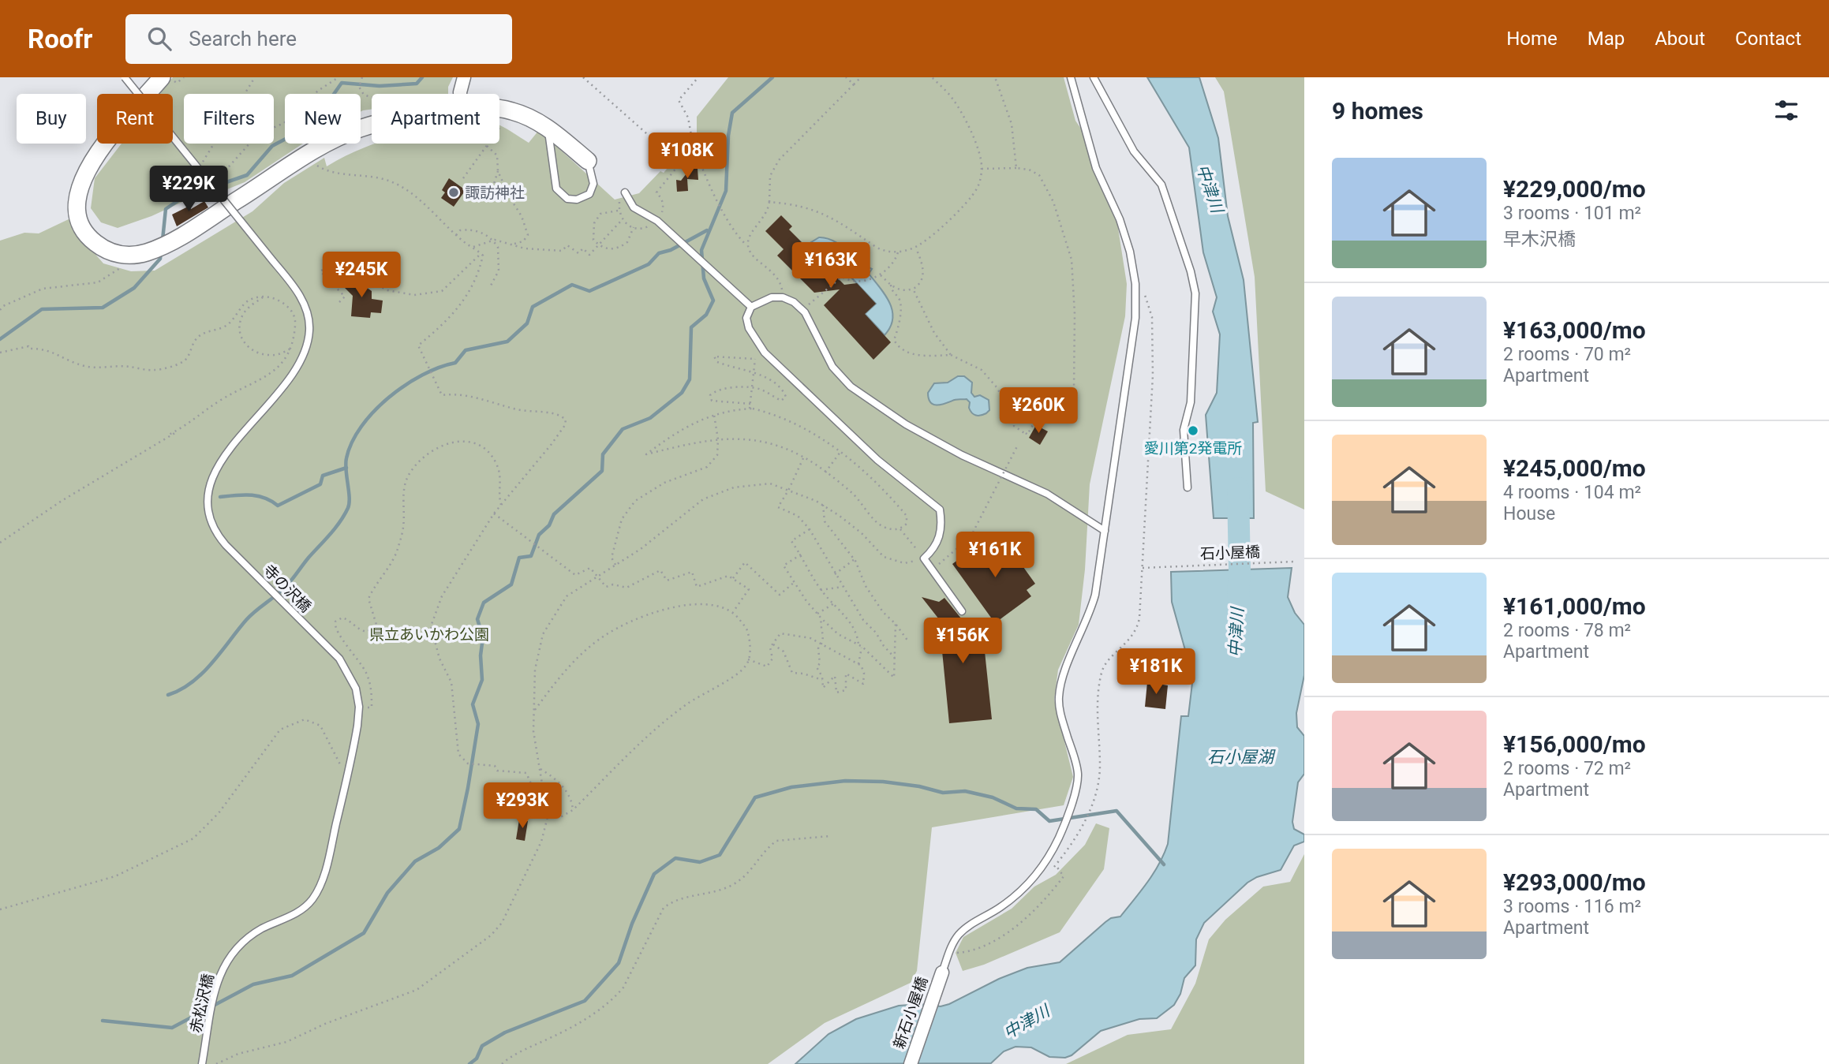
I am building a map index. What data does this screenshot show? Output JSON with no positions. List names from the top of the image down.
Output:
{
  "streets": {
    "street": ["新石小屋橋"],
    "lane": ["寺の沢橋", "赤松沢橋"],
    "path": ["石小屋橋"]
  },
  "water": ["中津川", "石小屋湖"],
  "parks": ["県立あいかわ公園"],
  "places": ["諏訪神社", "愛川第2発電所"],
  "page": {
    "header": "Roofr",
    "search": "Search here",
    "nav": [
      "Home",
      "Map",
      "About",
      "Contact"
    ],
    "heading": "9 homes",
    "chip": [
      "Buy",
      "Rent",
      "Filters",
      "New",
      "Apartment"
    ],
    "price": [
      "¥108K",
      "¥229K",
      "¥163K",
      "¥245K",
      "¥260K",
      "¥161K",
      "¥156K",
      "¥181K",
      "¥293K"
    ],
    "list": [
      {
        "name": "¥229,000/mo",
        "note": "3 rooms · 101 m² · 早木沢橋"
      },
      {
        "name": "¥163,000/mo",
        "note": "2 rooms · 70 m² · Apartment"
      },
      {
        "name": "¥245,000/mo",
        "note": "4 rooms · 104 m² · House"
      },
      {
        "name": "¥161,000/mo",
        "note": "2 rooms · 78 m² · Apartment"
      },
      {
        "name": "¥156,000/mo",
        "note": "2 rooms · 72 m² · Apartment"
      },
      {
        "name": "¥293,000/mo",
        "note": "3 rooms · 116 m² · Apartment"
      }
    ]
  }
}
